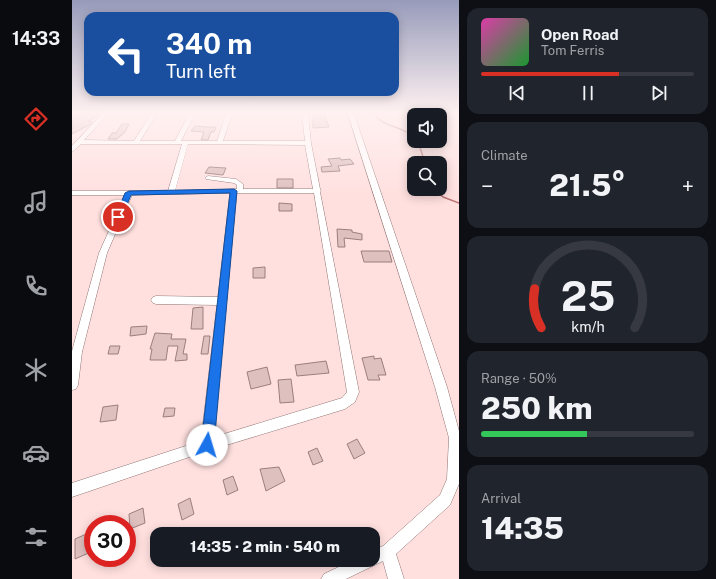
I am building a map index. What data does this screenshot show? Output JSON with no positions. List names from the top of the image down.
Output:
{
  "page": {
    "tabs": "14:33",
    "turn": ["340 m", "Turn left"],
    "song": ["Open Road", "Tom Ferris"],
    "tile": [
      "Climate",
      ["Range · 50%", "250 km"],
      ["Arrival", "14:35"]
    ],
    "heat": ["−", "21.5°", "+"],
    "limit": "30",
    "trip": "14:35 · 2 min · 540 m",
    "gauge": ["25", "km/h"]
  }
}
